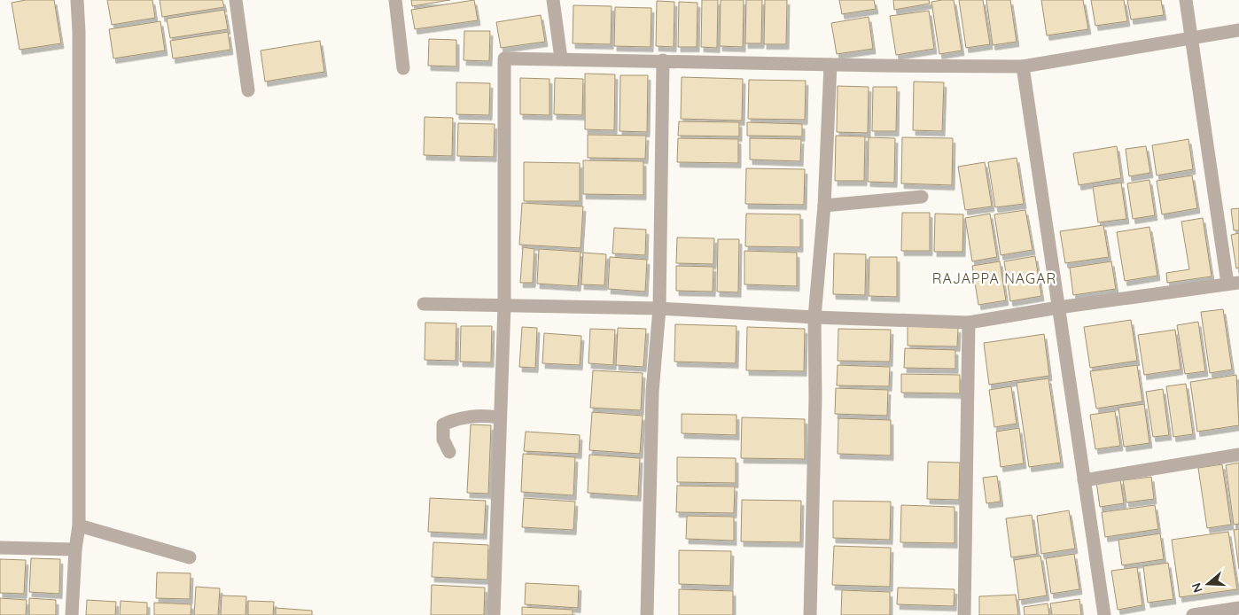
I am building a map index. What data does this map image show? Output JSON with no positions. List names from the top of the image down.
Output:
{
  "districts": ["RAJAPPA NAGAR"],
  "north": "left"
}
